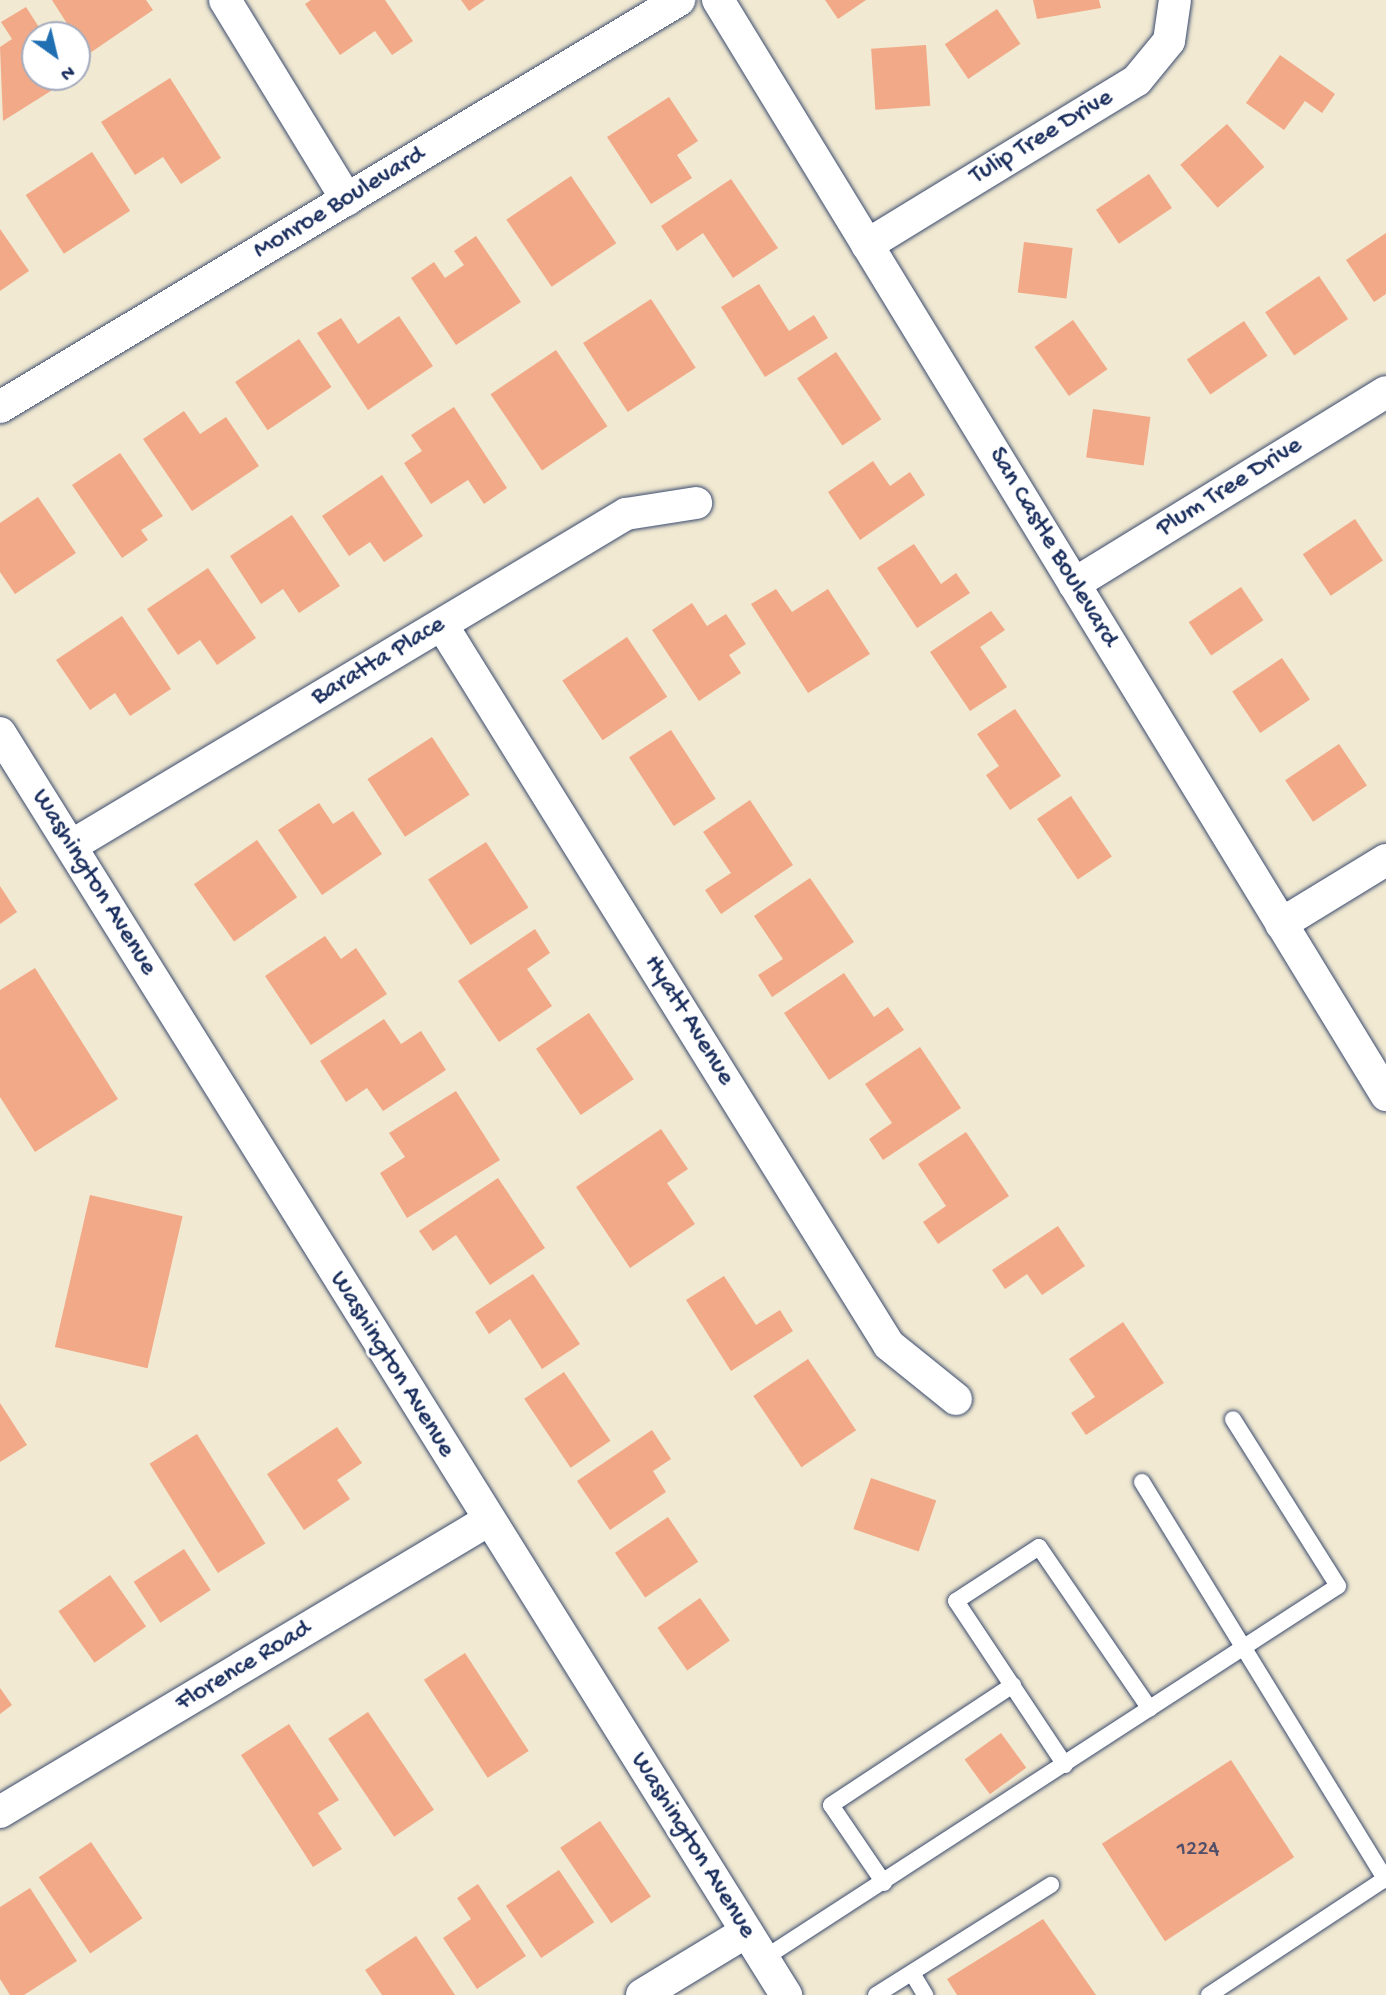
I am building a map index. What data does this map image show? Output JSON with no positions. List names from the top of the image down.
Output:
{
  "streets": {
    "street": [
      "Tulip Tree Drive",
      "Monroe Boulevard",
      "Plum Tree Drive",
      "San Castle Boulevard",
      "Baratta Place",
      "Washington Avenue",
      "Hyatt Avenue",
      "Florence Road"
    ]
  },
  "crossings": [
    ["Tulip Tree Drive", "San Castle Boulevard"],
    ["Plum Tree Drive", "San Castle Boulevard"],
    ["Baratta Place", "Washington Avenue"],
    ["Baratta Place", "Hyatt Avenue"],
    ["Washington Avenue", "Florence Road"]
  ],
  "house_numbers": ["1224"],
  "north": "bottom right"
}
